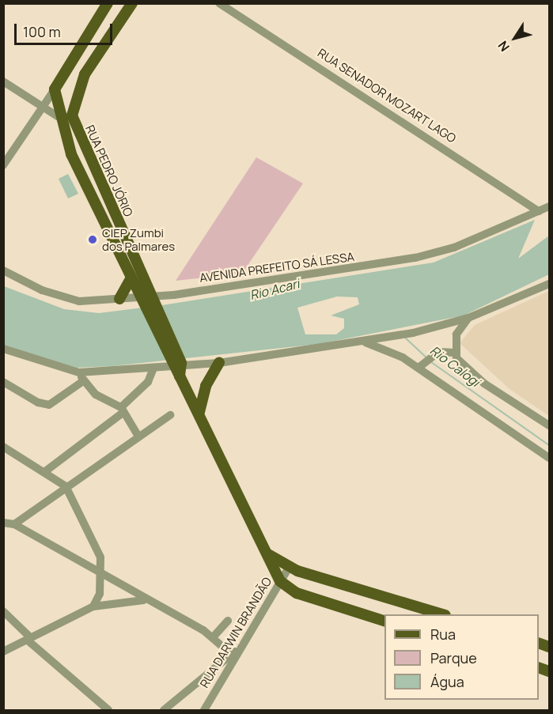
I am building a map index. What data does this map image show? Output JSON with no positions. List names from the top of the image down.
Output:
{
  "streets": {
    "main road": ["RUA PEDRO JÓRIO"],
    "street": ["RUA SENADOR MOZART LAGO", "AVENIDA PREFEITO SÁ LESSA", "RUA DARWIN BRANDÃO"]
  },
  "crossings": [
    ["RUA SENADOR MOZART LAGO", "AVENIDA PREFEITO SÁ LESSA"],
    ["RUA PEDRO JÓRIO", "AVENIDA PREFEITO SÁ LESSA"]
  ],
  "water": ["Rio Acari", "Rio Calogi"],
  "places": ["CIEP Zumbi dos Palmares"],
  "legend": ["Rua", "Parque", "Água"],
  "scale_bar": "100 m",
  "north": "bottom left"
}
